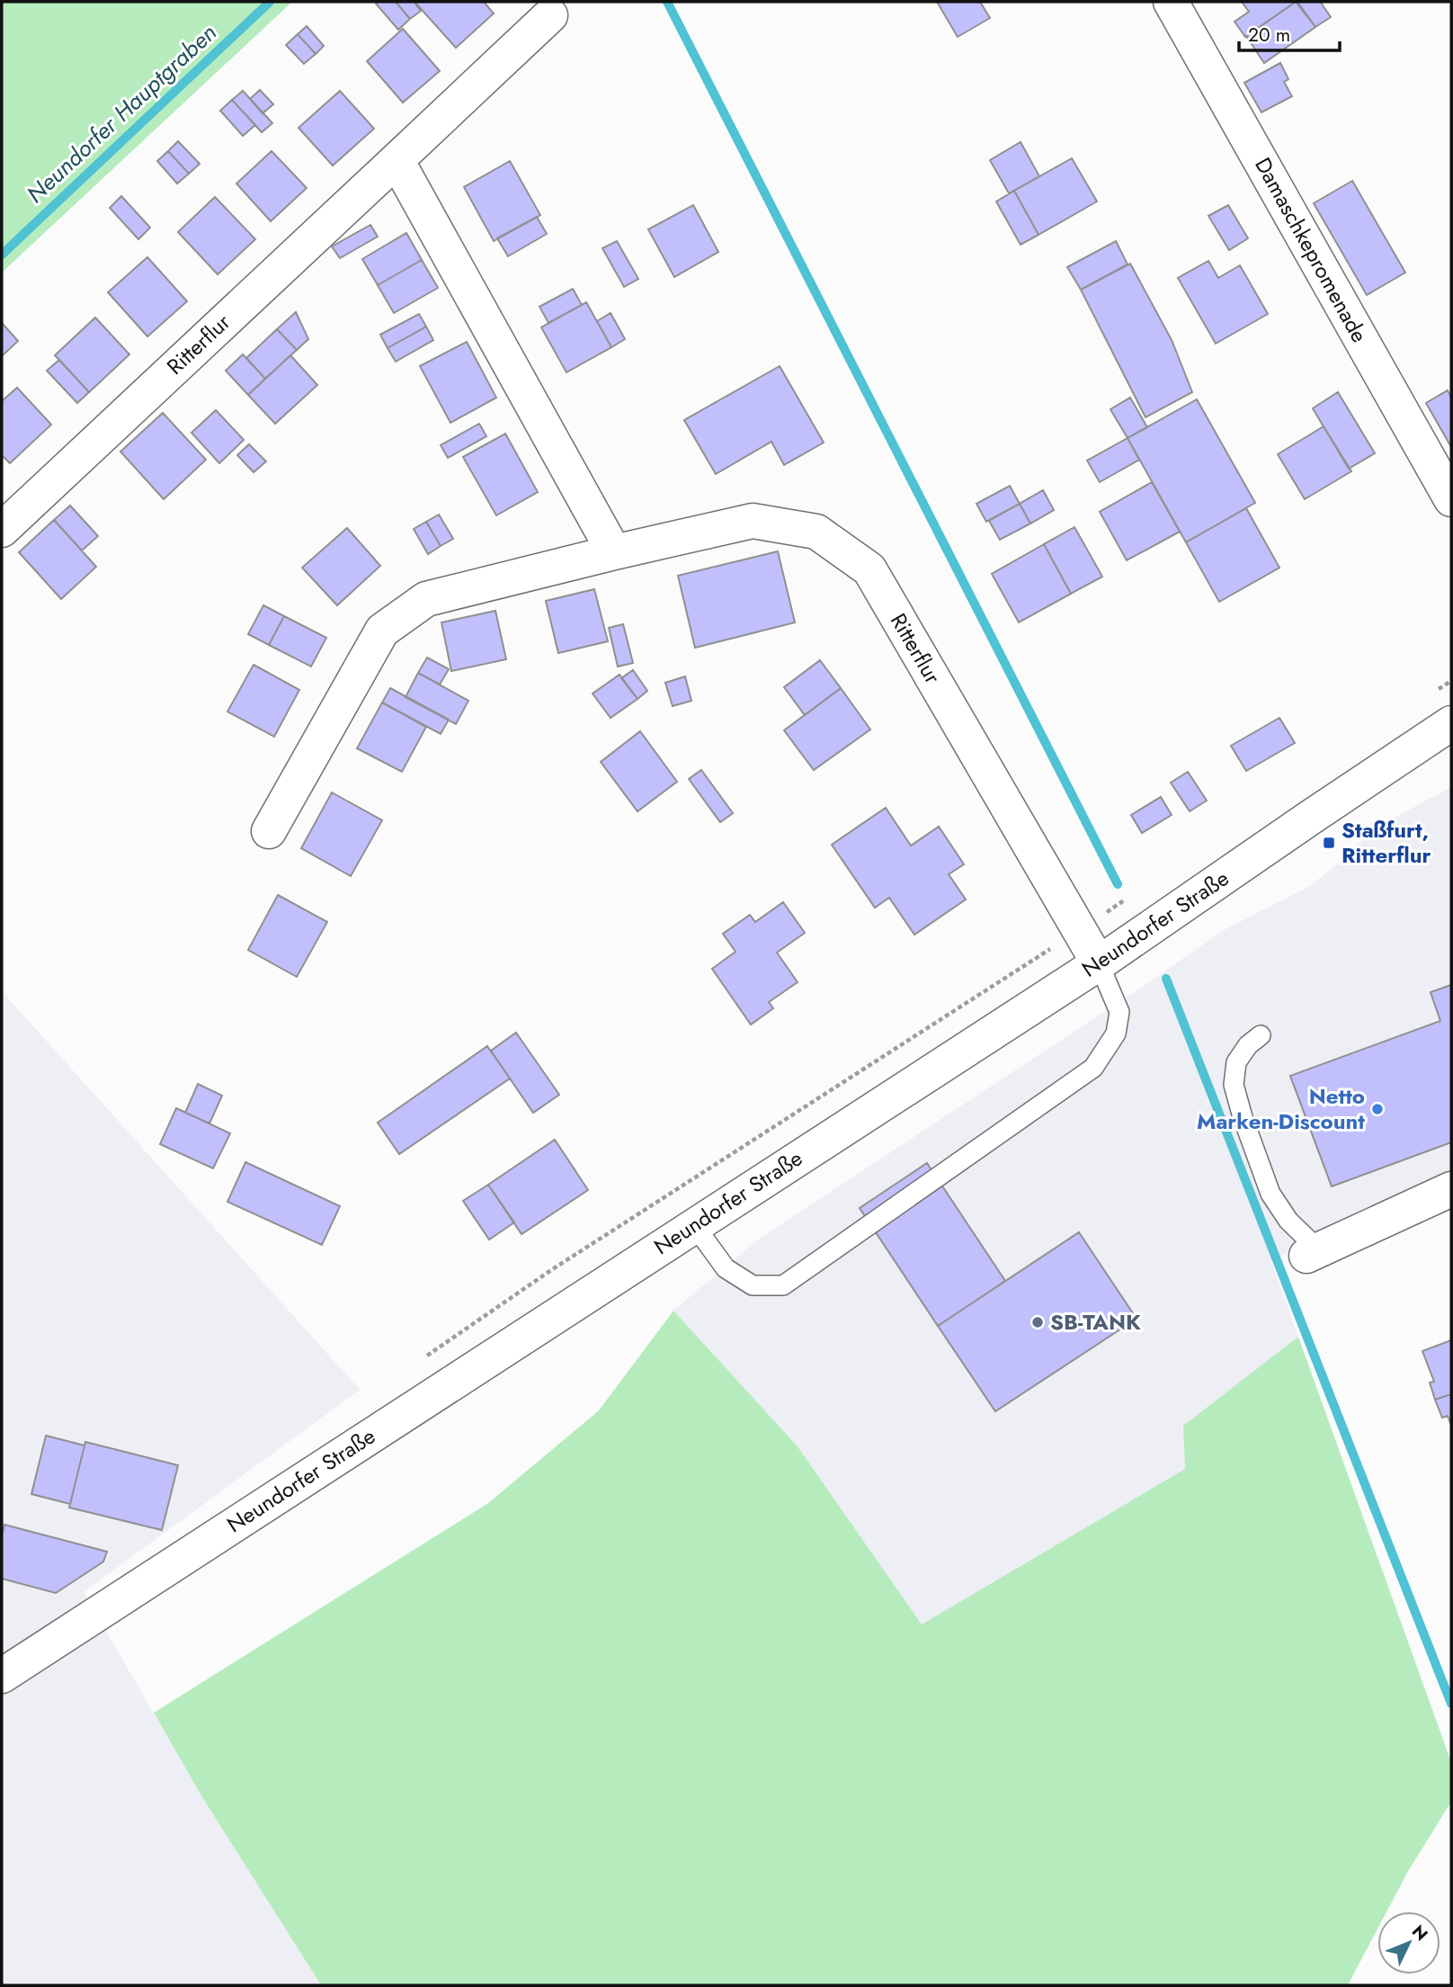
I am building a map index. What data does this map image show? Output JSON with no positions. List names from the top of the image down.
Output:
{
  "streets": {
    "street": ["Damaschkepromenade", "Ritterflur", "Neundorfer Straße"]
  },
  "crossings": [
    ["Ritterflur", "Neundorfer Straße"]
  ],
  "water": ["Neundorfer Hauptgraben"],
  "places": {
    "transit": ["Staßfurt, Ritterflur"],
    "other": ["Netto Marken-Discount", "SB-TANK"]
  },
  "scale_bar": "20 m",
  "north": "top right"
}
